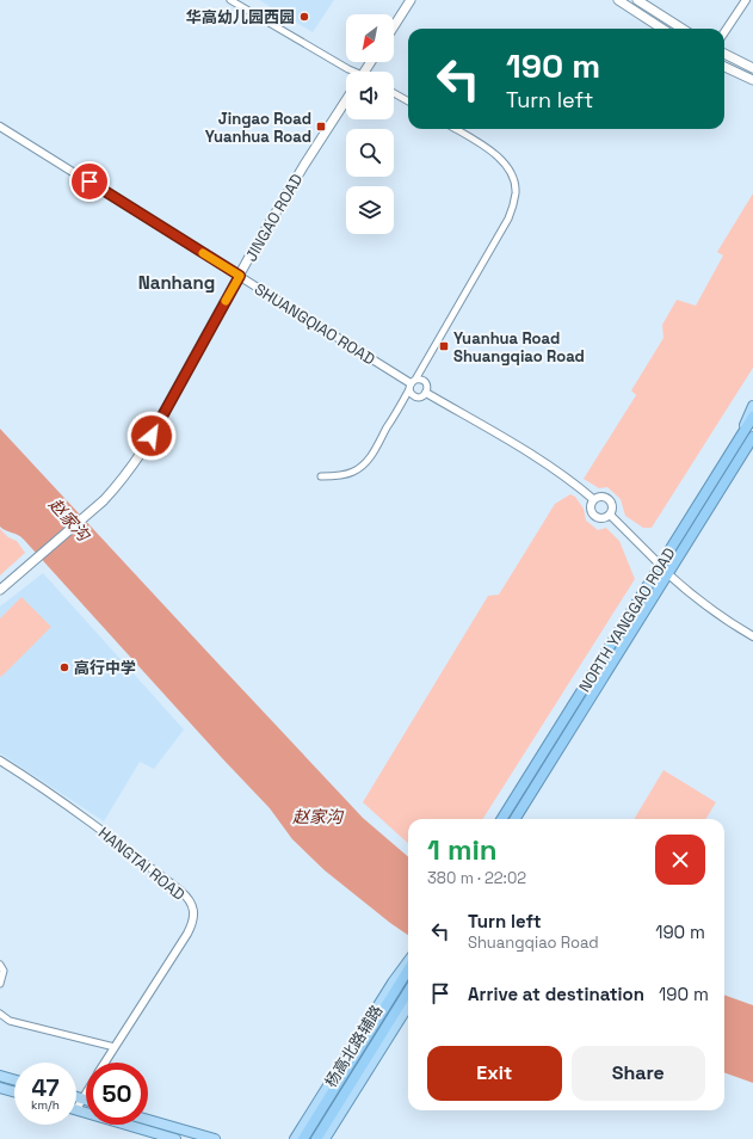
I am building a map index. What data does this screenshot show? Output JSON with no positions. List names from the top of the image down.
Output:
{
  "streets": {
    "highway": ["NORTH YANGGAO ROAD"],
    "main road": ["JINGAO ROAD", "杨高北路辅路"],
    "street": ["SHUANGQIAO ROAD", "HANGTAI ROAD"]
  },
  "crossings": [
    ["JINGAO ROAD", "SHUANGQIAO ROAD"]
  ],
  "districts": ["Nanhang"],
  "water": ["赵家沟"],
  "places": {
    "other": ["华高幼儿园西园", "高行中学"],
    "transit": ["Jingao Road Yuanhua Road", "Yuanhua Road Shuangqiao Road"]
  },
  "north": "bottom left",
  "page": {
    "turn": ["190 m", "Turn left"],
    "heading": ["1 min", "380 m · 22:02"],
    "list": [
      {
        "name": "Turn left",
        "note": "Shuangqiao Road",
        "value": "190 m"
      },
      {
        "name": "Arrive at destination",
        "value": "190 m"
      }
    ],
    "buttons": ["Exit", "Share"],
    "speed": "47 km/h",
    "limit": "50"
  }
}
